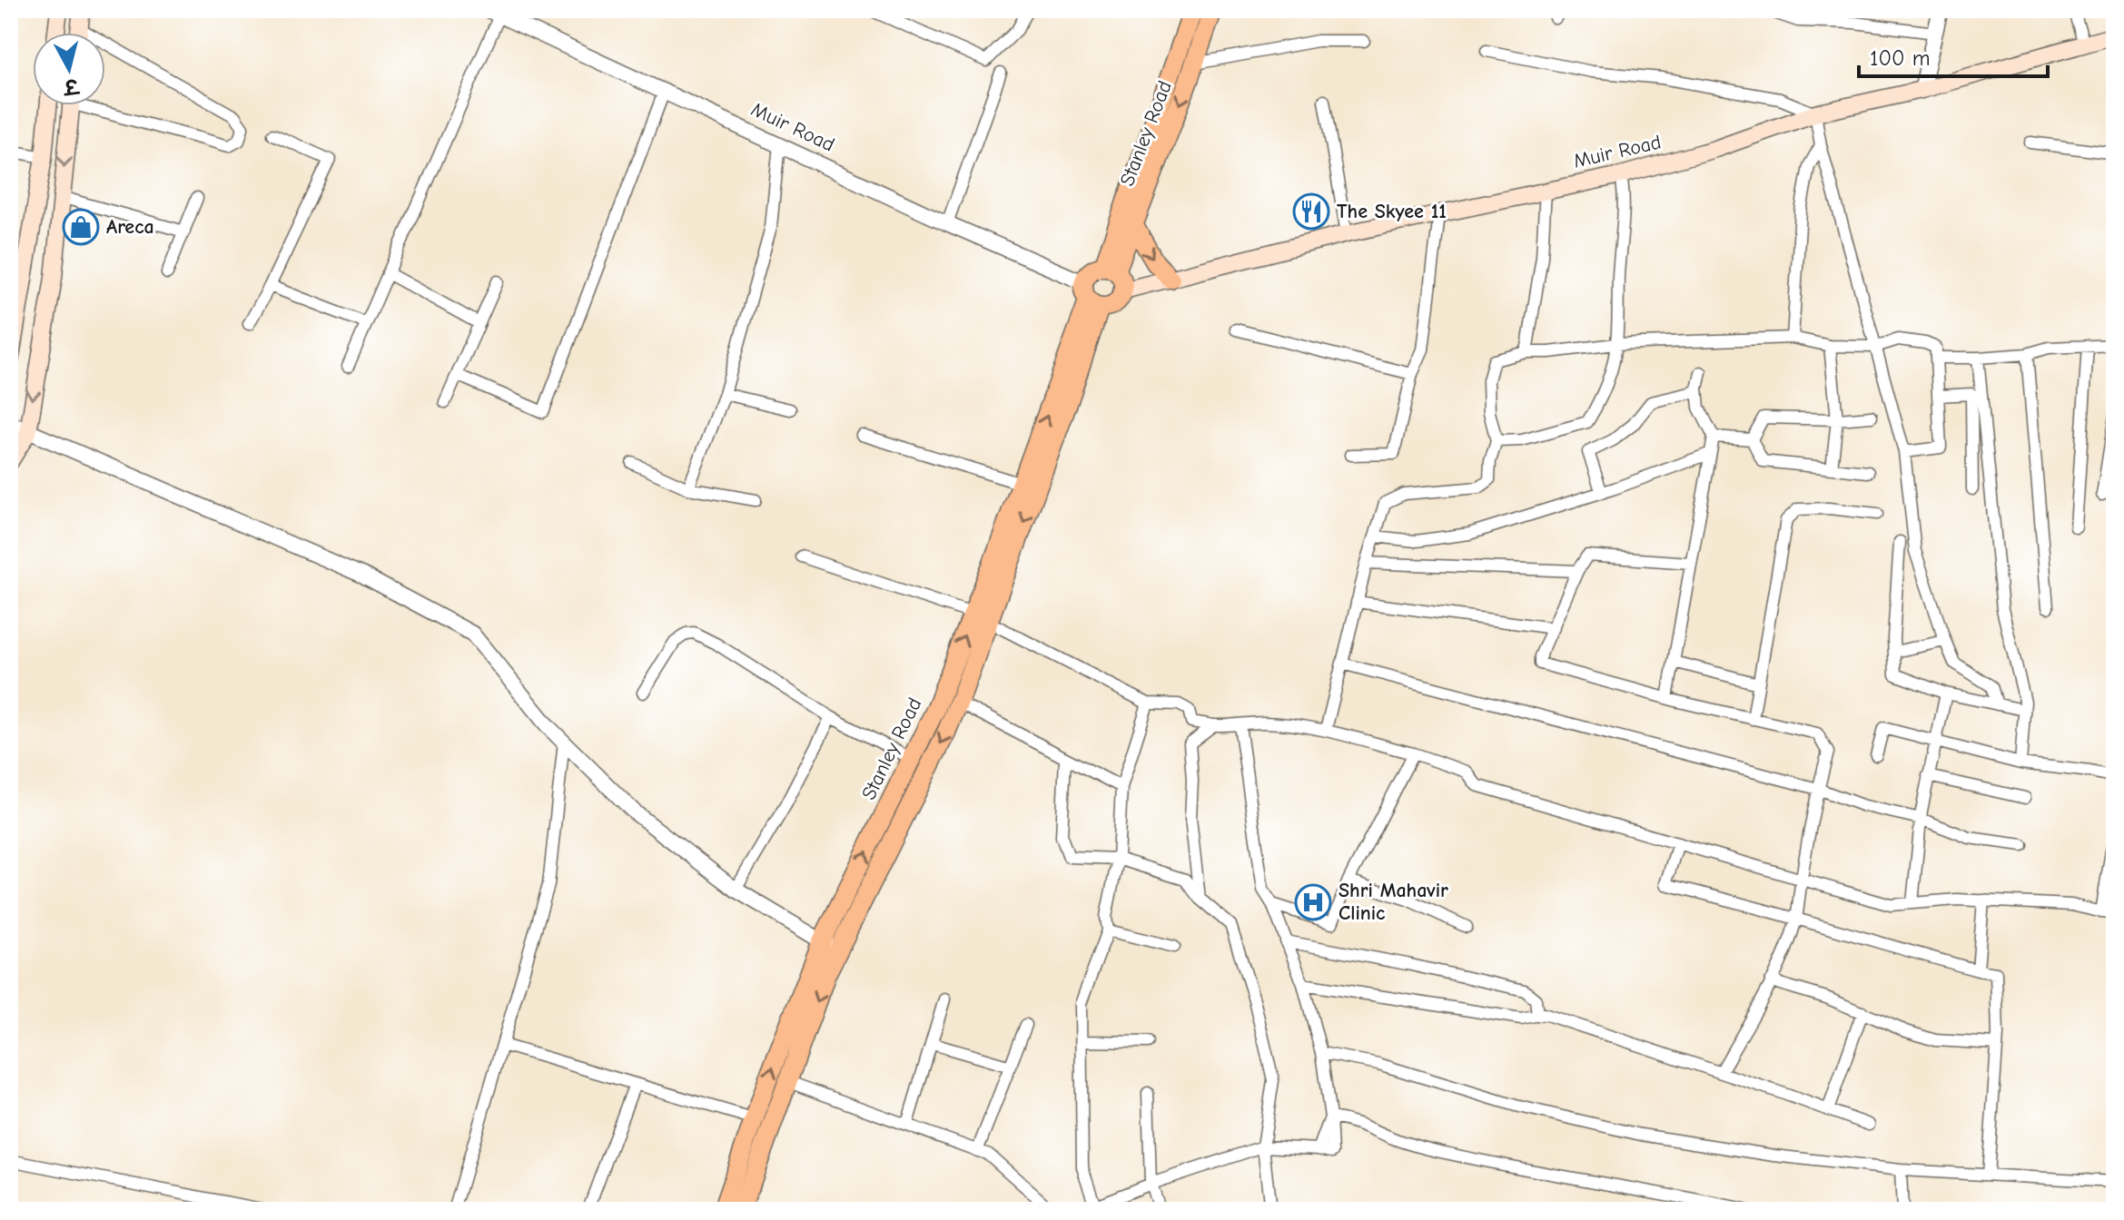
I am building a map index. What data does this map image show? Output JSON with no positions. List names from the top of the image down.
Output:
{
  "streets": {
    "main road": ["Muir Road", "Stanley Road"]
  },
  "crossings": [
    ["Muir Road", "Stanley Road"]
  ],
  "places": {
    "restaurant": ["The Skyee 11"],
    "shop": ["Areca"],
    "hospital": ["Shri Mahavir Clinic"]
  },
  "scale_bar": "100 m",
  "north": "bottom"
}
